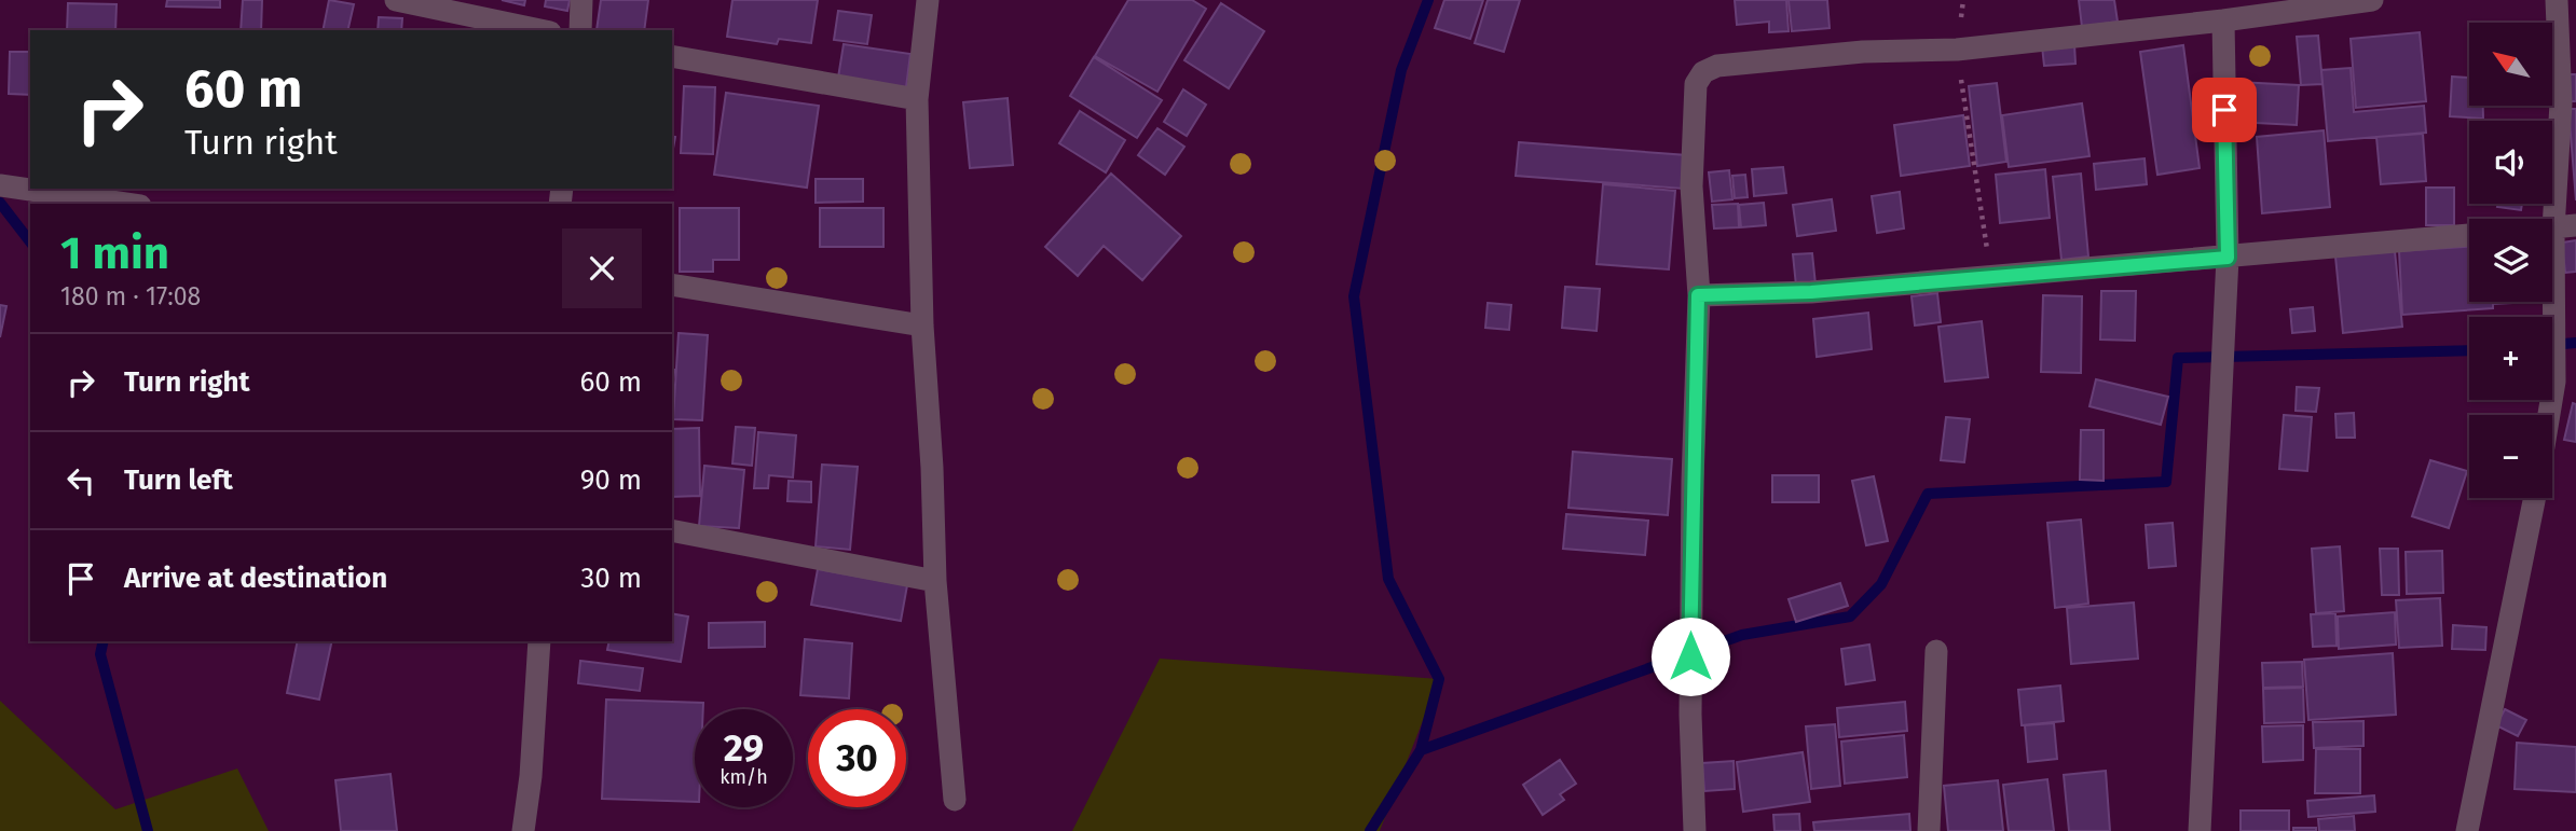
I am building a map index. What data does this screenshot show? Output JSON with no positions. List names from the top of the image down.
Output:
{
  "north": "top left",
  "page": {
    "map_buttons": ["+", "−"],
    "turn": ["60 m", "Turn right"],
    "heading": ["1 min", "180 m · 17:08"],
    "list": [
      {
        "name": "Turn right",
        "value": "60 m"
      },
      {
        "name": "Turn left",
        "value": "90 m"
      },
      {
        "name": "Arrive at destination",
        "value": "30 m"
      }
    ],
    "speed": "29 km/h",
    "limit": "30"
  }
}
